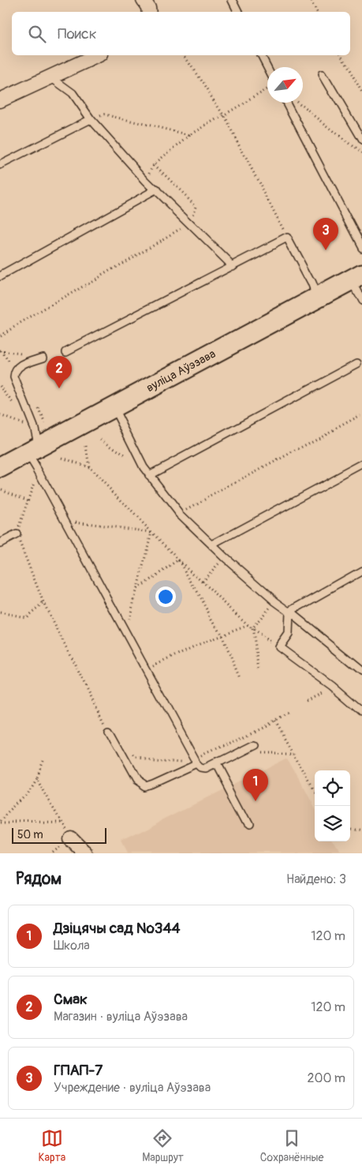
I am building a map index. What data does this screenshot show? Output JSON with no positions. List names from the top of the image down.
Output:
{
  "streets": {
    "street": ["вуліца Аўэзава"]
  },
  "scale_bar": "50 m",
  "north": "top right",
  "page": {
    "search": "Поиск",
    "pins": ["3", "2", "1"],
    "scale": "50 m",
    "heading": ["Рядом", "Найдено: 3"],
    "list": [
      {
        "mark": "1",
        "name": "Дзіцячы сад №344",
        "note": "Школа",
        "value": "120 m"
      },
      {
        "mark": "2",
        "name": "Смак",
        "note": "Магазин · вуліца Аўэзава",
        "value": "120 m"
      },
      {
        "mark": "3",
        "name": "ГПАП-7",
        "note": "Учреждение · вуліца Аўэзава",
        "value": "200 m"
      }
    ],
    "nav": ["Карта", "Маршрут", "Сохранённые"]
  }
}
